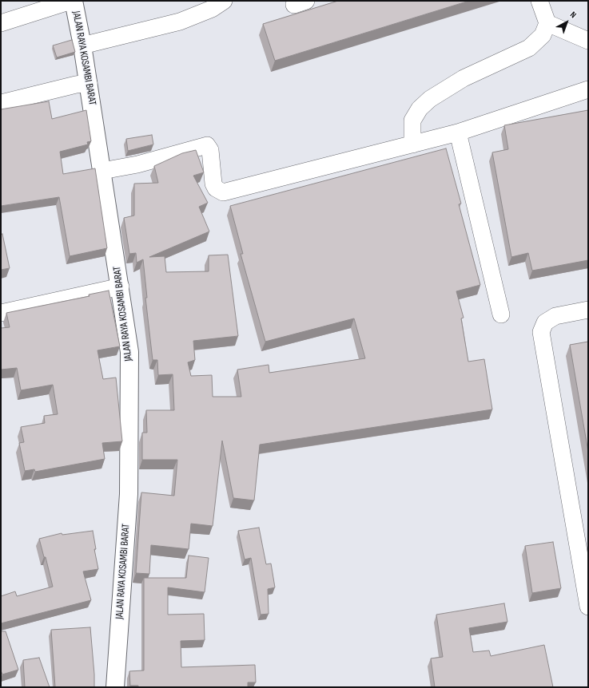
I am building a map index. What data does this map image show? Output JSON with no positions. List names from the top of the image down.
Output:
{
  "streets": {
    "main road": ["JALAN RAYA KOSAMBI BARAT"]
  },
  "north": "top right"
}
